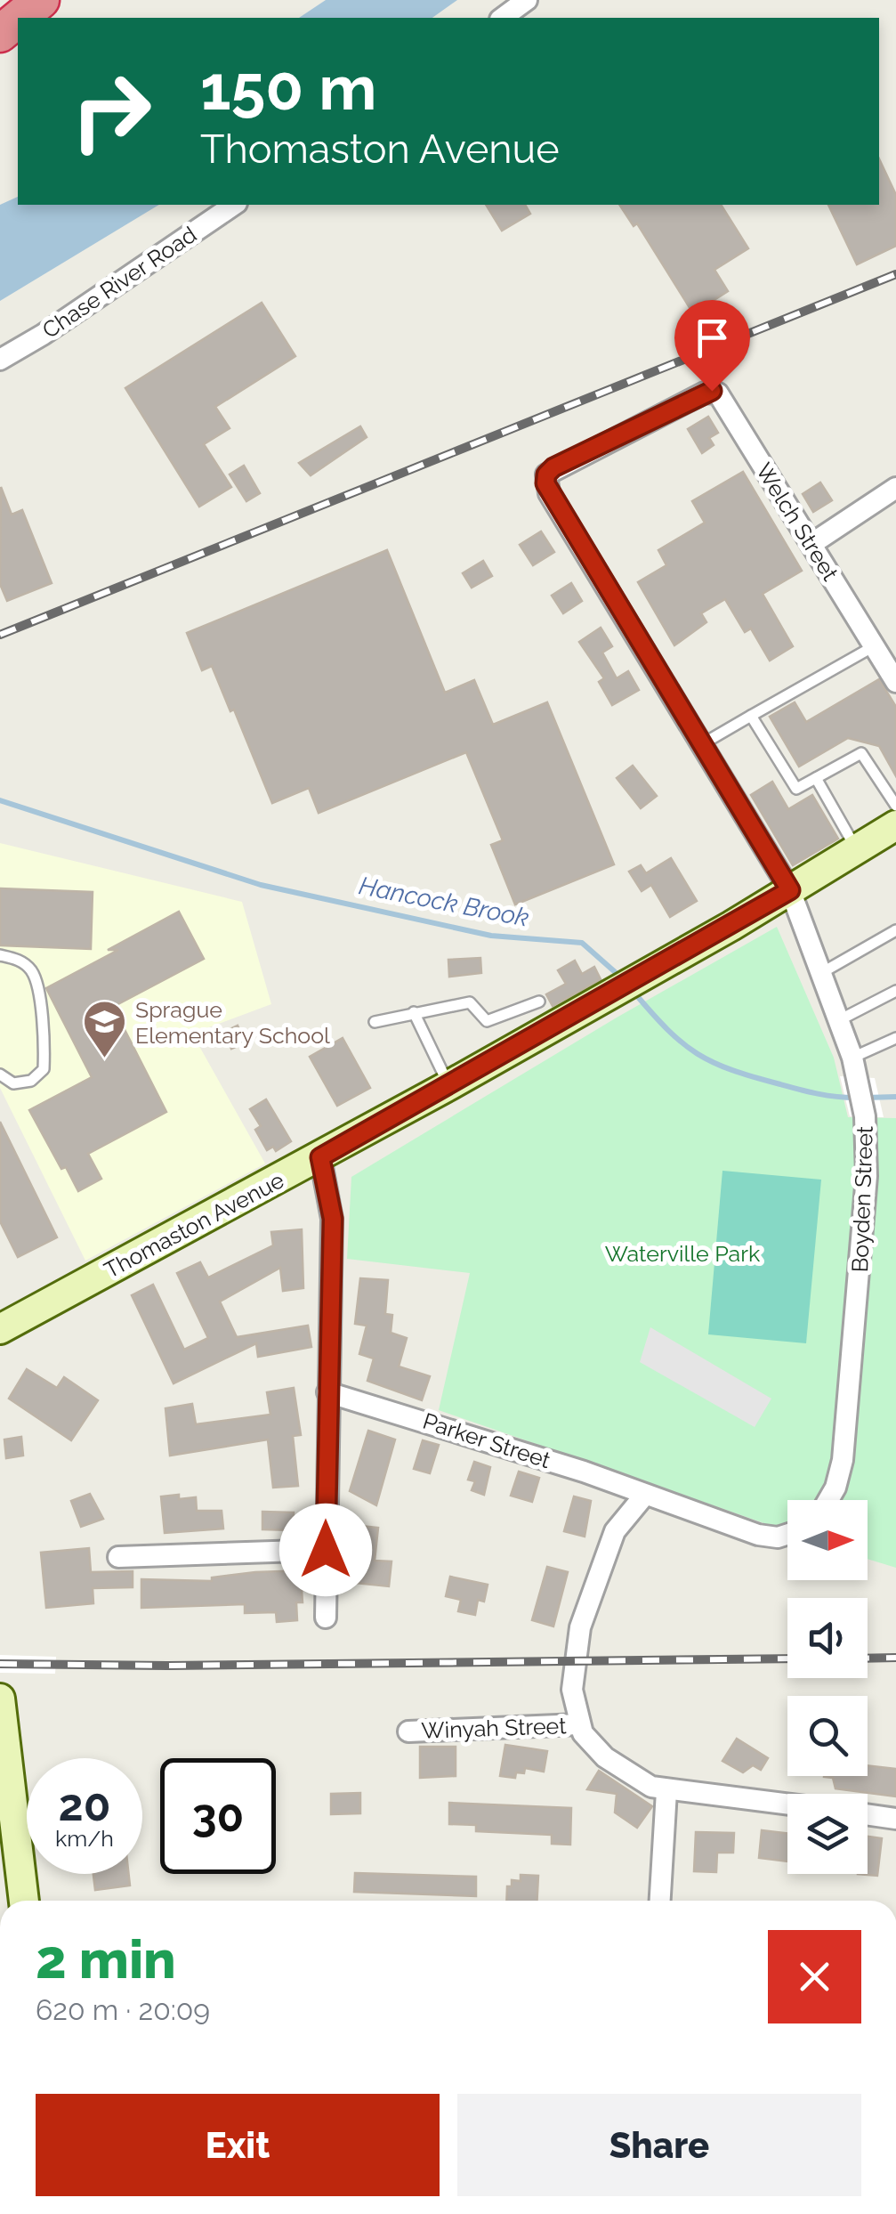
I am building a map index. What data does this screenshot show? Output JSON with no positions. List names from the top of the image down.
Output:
{
  "streets": {
    "main road": ["Thomaston Avenue"],
    "street": [
      "Chase River Road",
      "Welch Street",
      "Boyden Street",
      "Parker Street",
      "Winyah Street"
    ]
  },
  "crossings": [
    ["Welch Street", "Boyden Street"],
    ["Boyden Street", "Thomaston Avenue"]
  ],
  "water": ["Hancock Brook"],
  "parks": ["Waterville Park"],
  "places": {
    "school or university": ["Sprague Elementary School"]
  },
  "north": "right",
  "page": {
    "turn": ["150 m", "Thomaston Avenue"],
    "speed": "20 km/h",
    "limit": "30",
    "heading": ["2 min", "620 m · 20:09"],
    "buttons": ["Exit", "Share"]
  }
}
